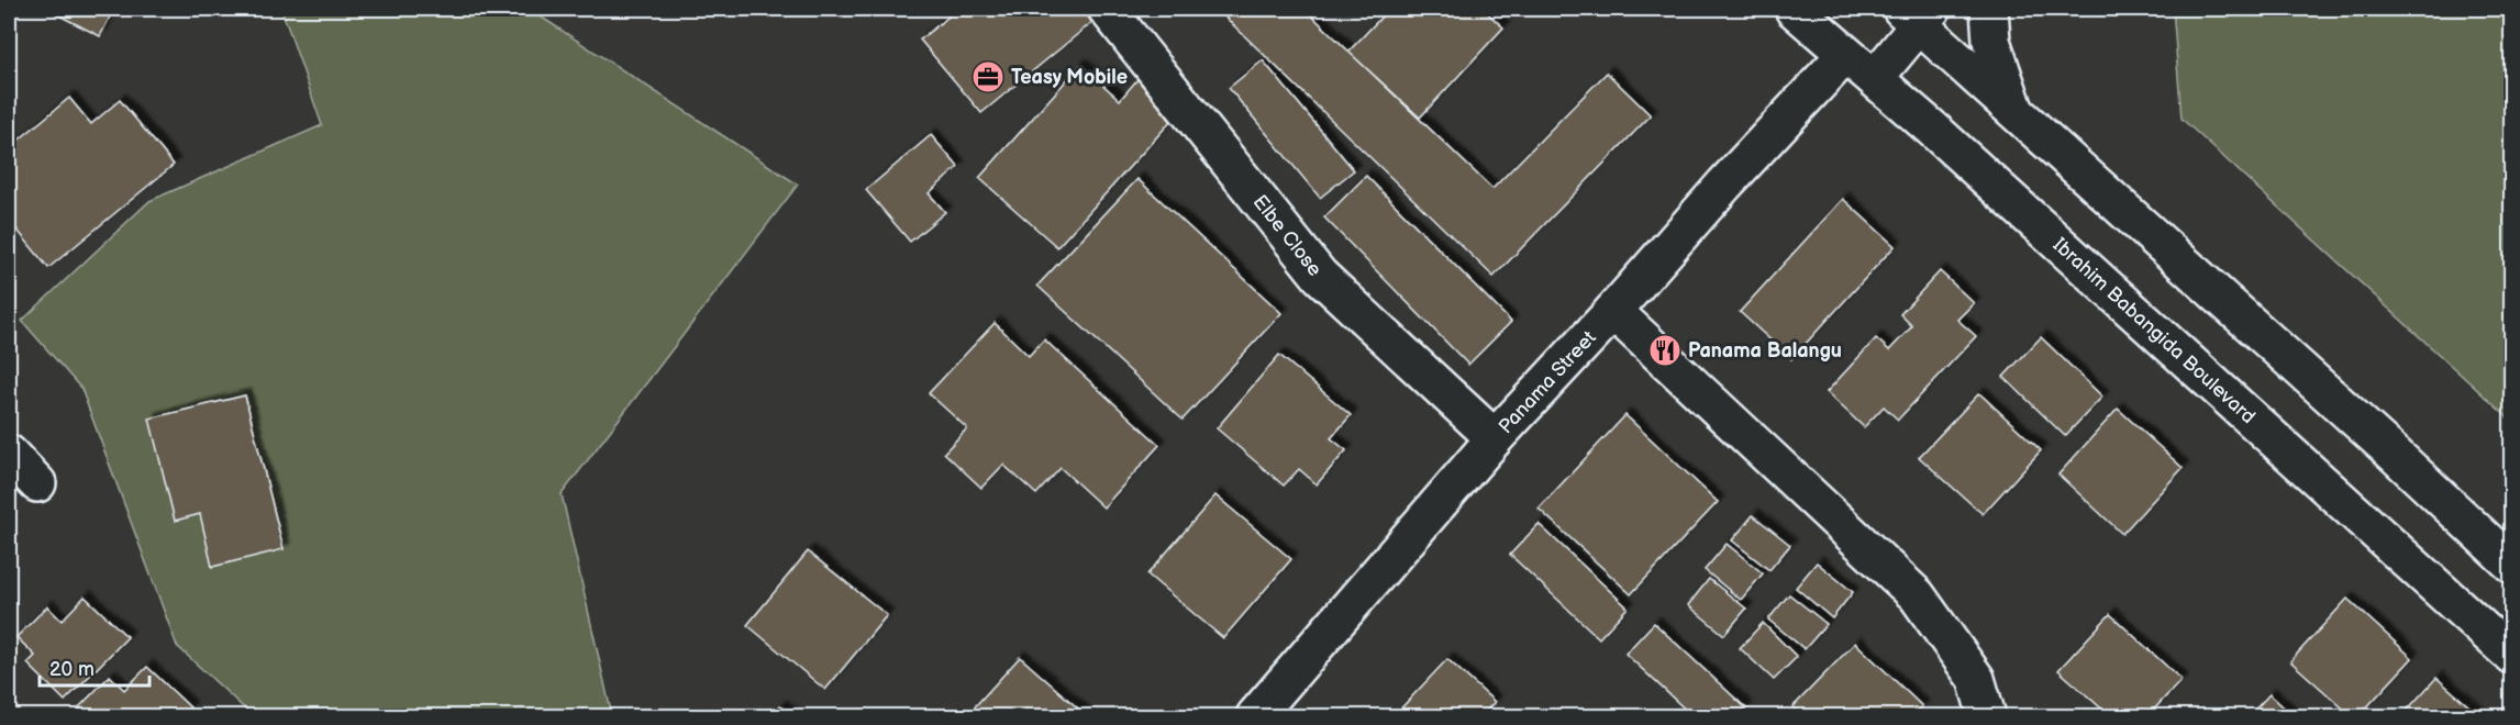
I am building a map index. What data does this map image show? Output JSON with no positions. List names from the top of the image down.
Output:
{
  "streets": {
    "street": ["Elbe Close", "Ibrahim Babangida Boulevard", "Panama Street"]
  },
  "crossings": [
    ["Elbe Close", "Panama Street"],
    ["Ibrahim Babangida Boulevard", "Panama Street"]
  ],
  "places": {
    "office": ["Teasy Mobile"],
    "restaurant": ["Panama Balangu"]
  },
  "scale_bar": "20 m"
}
